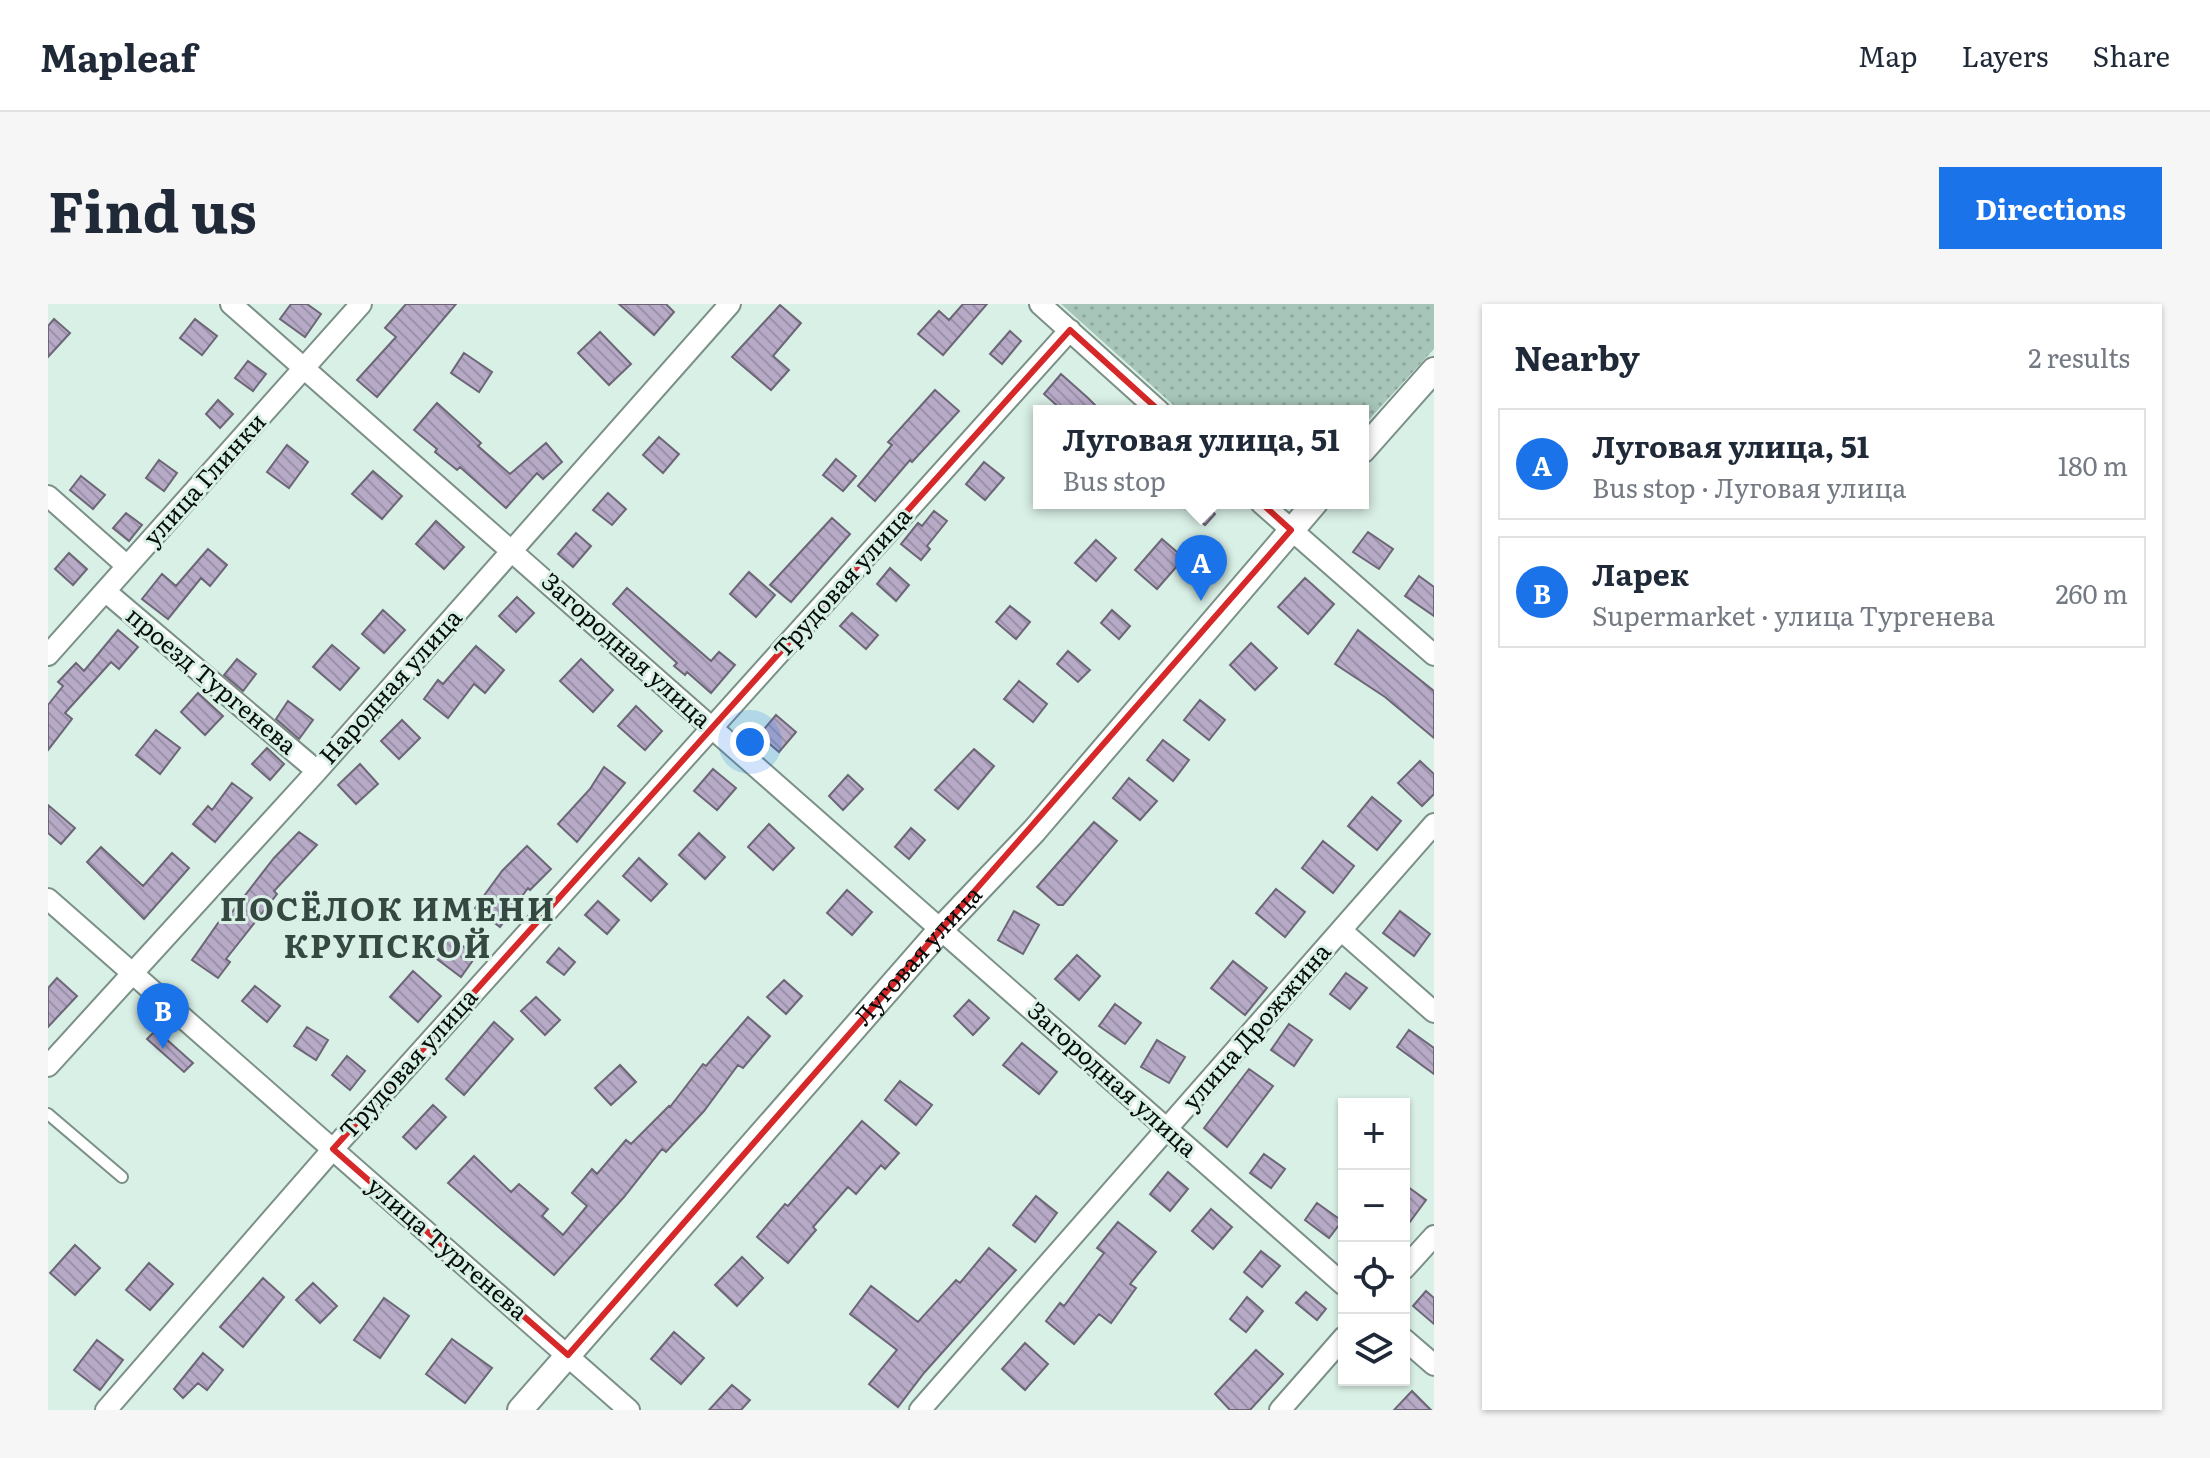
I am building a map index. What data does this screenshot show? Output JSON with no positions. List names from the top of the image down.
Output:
{
  "streets": {
    "street": [
      "улица Глинки",
      "Трудовая улица",
      "Загородная улица",
      "проезд Тургенева",
      "Народная улица",
      "Луговая улица",
      "улица Дрожжина",
      "улица Тургенева"
    ]
  },
  "crossings": [
    ["улица Глинки", "Загородная улица"],
    ["улица Глинки", "проезд Тургенева"],
    ["Трудовая улица", "Загородная улица"],
    ["Трудовая улица", "улица Тургенева"],
    ["Загородная улица", "Народная улица"],
    ["Загородная улица", "Луговая улица"],
    ["Загородная улица", "улица Дрожжина"],
    ["проезд Тургенева", "Народная улица"],
    ["Народная улица", "улица Тургенева"],
    ["Луговая улица", "улица Тургенева"]
  ],
  "districts": ["ПОСЁЛОК ИМЕНИ КРУПСКОЙ"],
  "page": {
    "header": "Mapleaf",
    "nav": ["Map", "Layers", "Share"],
    "title": "Find us",
    "buttons": "Directions",
    "heading": ["Nearby", "2 results"],
    "popup": ["Луговая улица, 51", "Bus stop"],
    "list": [
      {
        "mark": "A",
        "name": "Луговая улица, 51",
        "note": "Bus stop · Луговая улица",
        "value": "180 m"
      },
      {
        "mark": "B",
        "name": "Ларек",
        "note": "Supermarket · улица Тургенева",
        "value": "260 m"
      }
    ],
    "pins": ["A", "B"],
    "map_buttons": ["+", "−"]
  }
}
